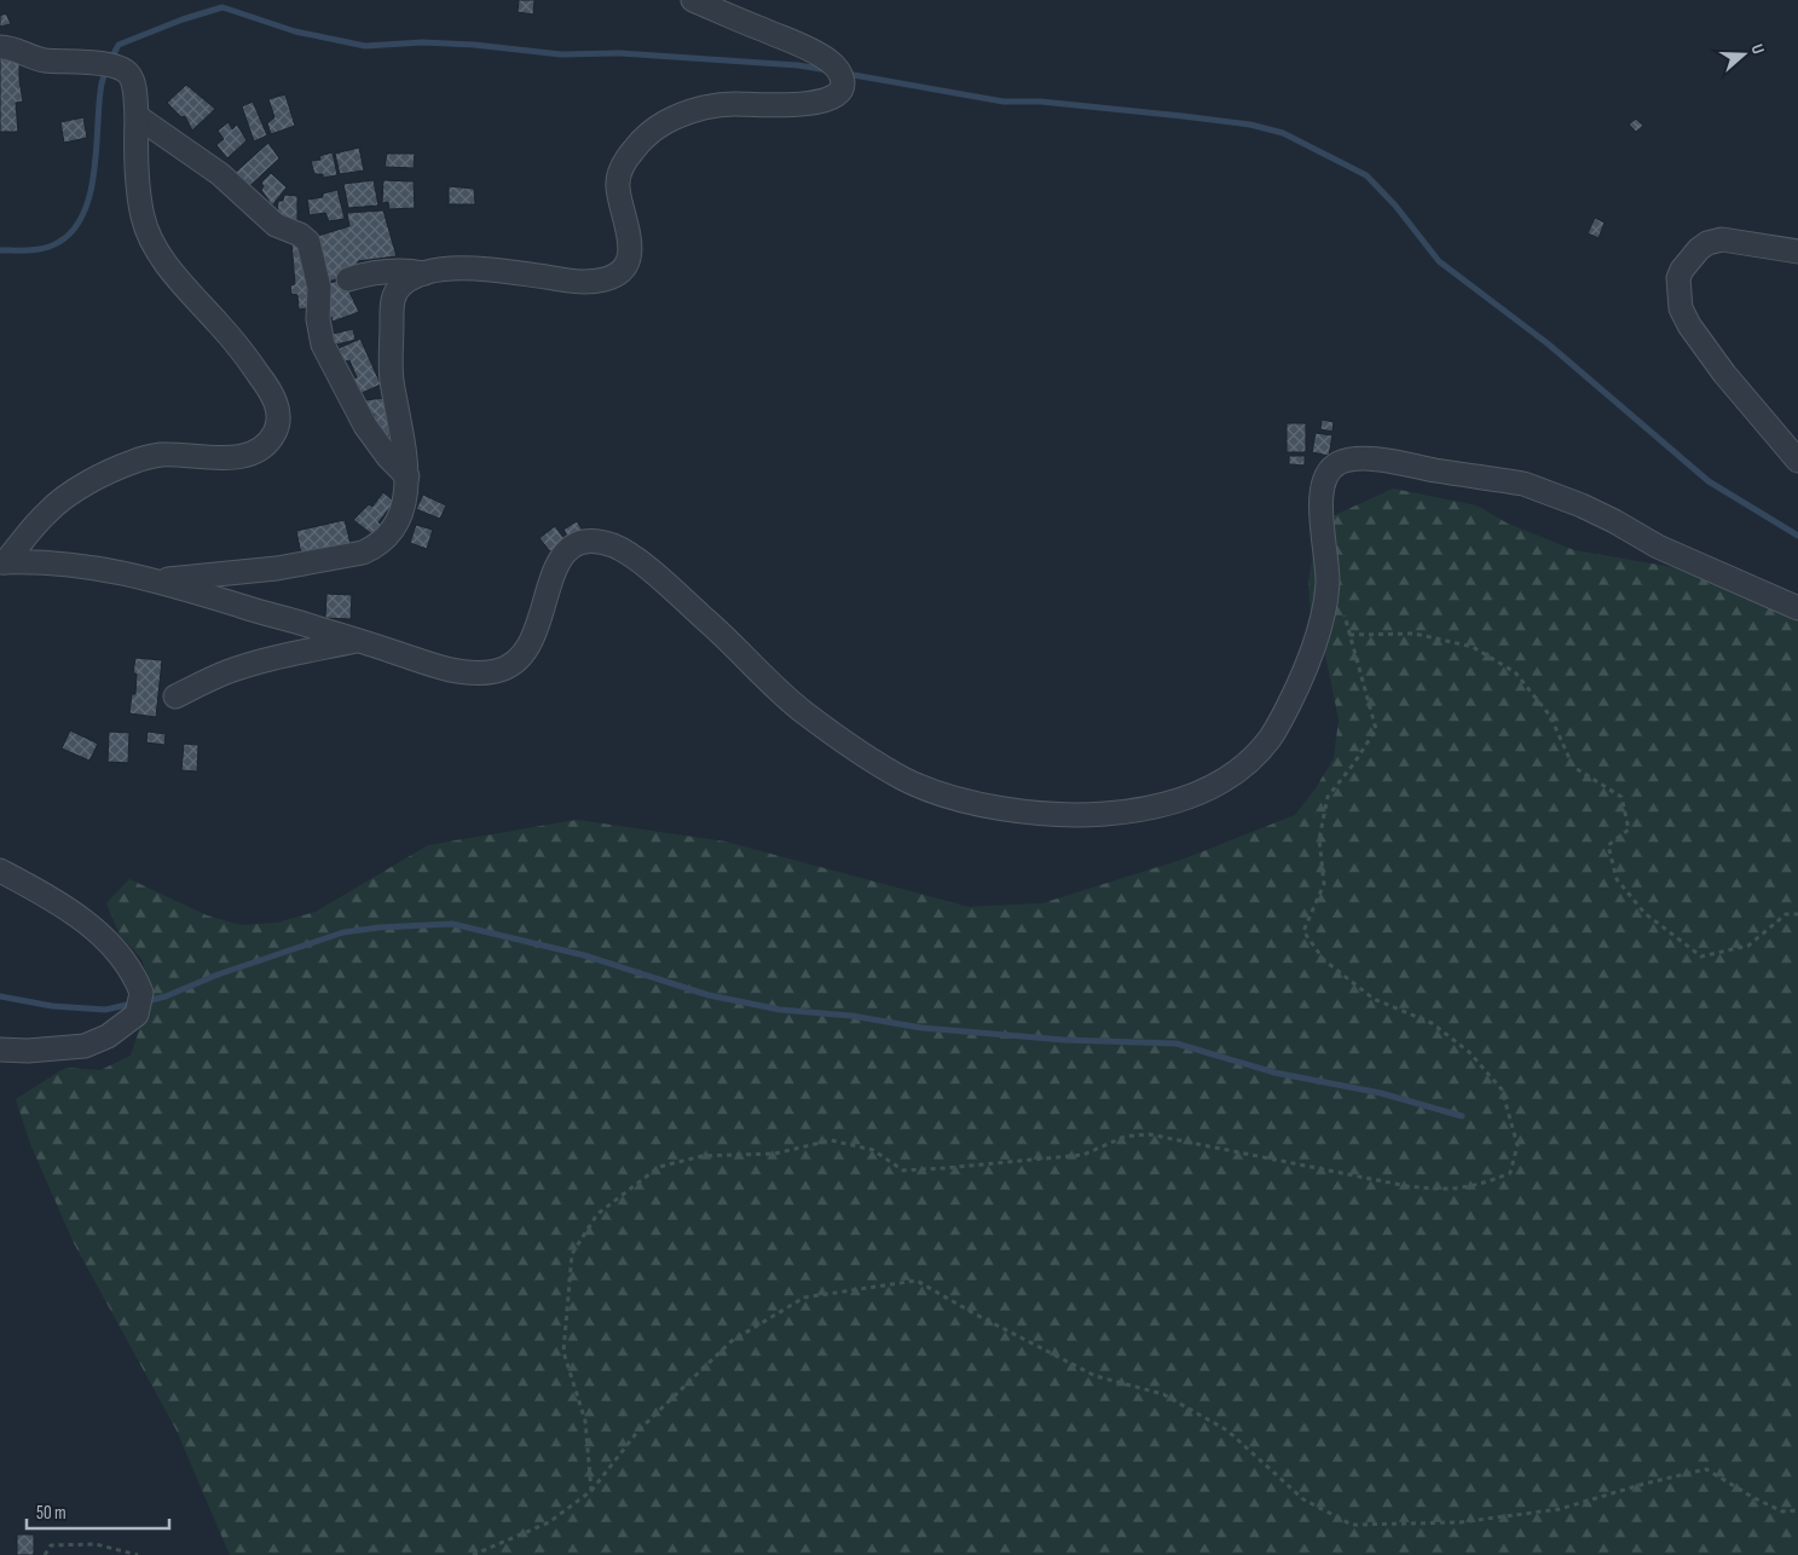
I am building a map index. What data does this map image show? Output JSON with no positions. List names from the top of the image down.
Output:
{
  "scale_bar": "50 m",
  "north": "right"
}
